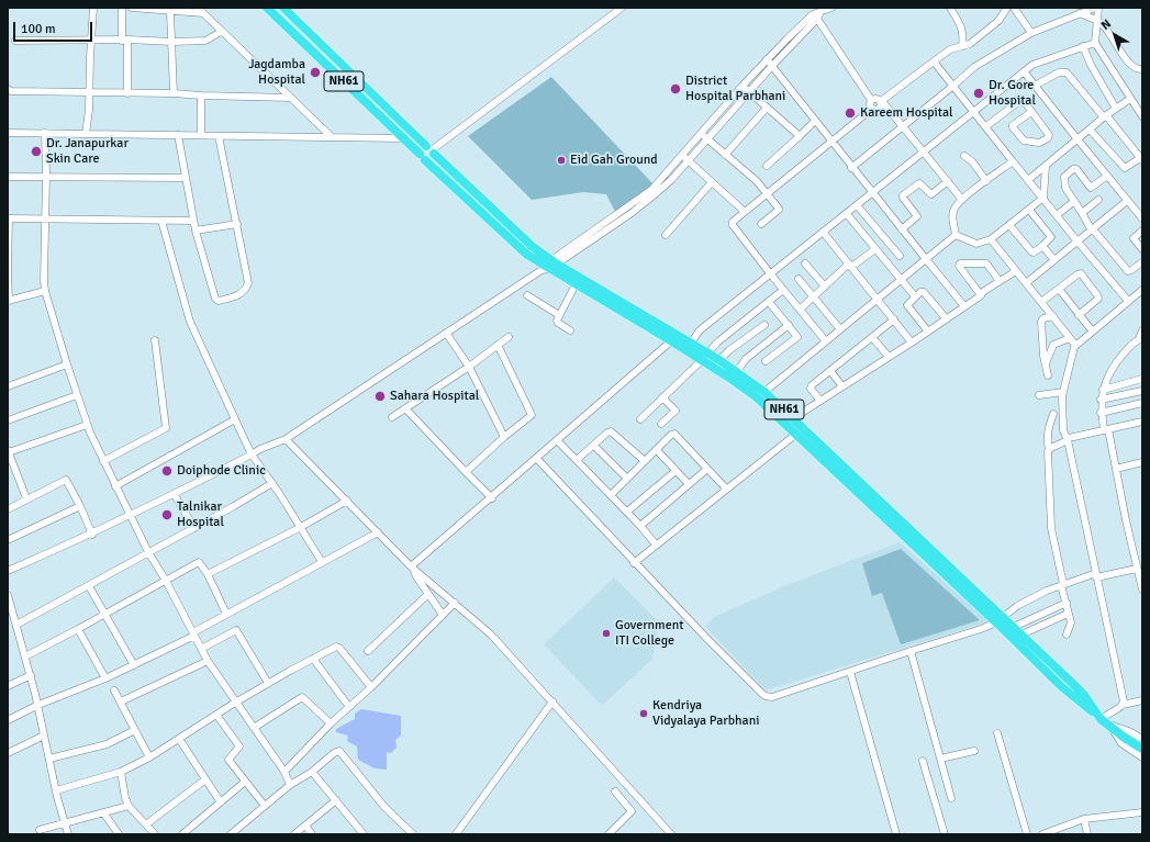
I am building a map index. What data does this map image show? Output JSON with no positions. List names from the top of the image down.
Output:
{
  "streets": {
    "highway": ["NH61"]
  },
  "places": [
    "Jagdamba Hospital",
    "District Hospital Parbhani",
    "Dr. Gore Hospital",
    "Kareem Hospital",
    "Dr. Janapurkar Skin Care",
    "Eid Gah Ground",
    "Sahara Hospital",
    "Doiphode Clinic",
    "Talnikar Hospital",
    "Government ITI College",
    "Kendriya Vidyalaya Parbhani"
  ],
  "scale_bar": "100 m",
  "north": "top left"
}
